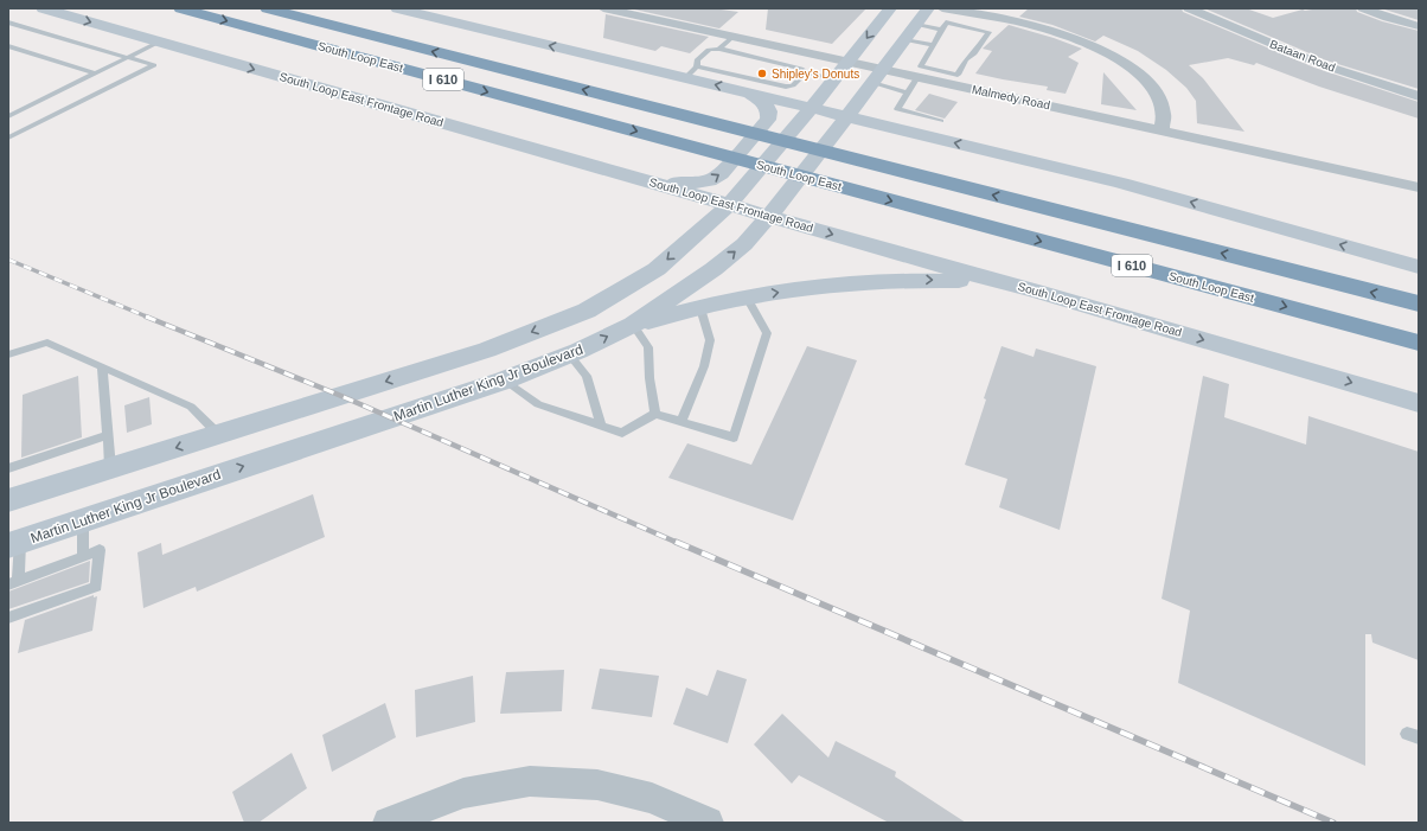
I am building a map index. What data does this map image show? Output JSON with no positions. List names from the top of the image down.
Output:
{
  "streets": {
    "highway": ["South Loop East", "I 610"],
    "main road": ["South Loop East Frontage Road", "Martin Luther King Jr Boulevard"],
    "street": ["Bataan Road", "Malmedy Road"]
  },
  "crossings": [
    ["Malmedy Road", "Martin Luther King Jr Boulevard"],
    ["South Loop East Frontage Road", "Martin Luther King Jr Boulevard"]
  ],
  "places": ["Shipley's Donuts"]
}
